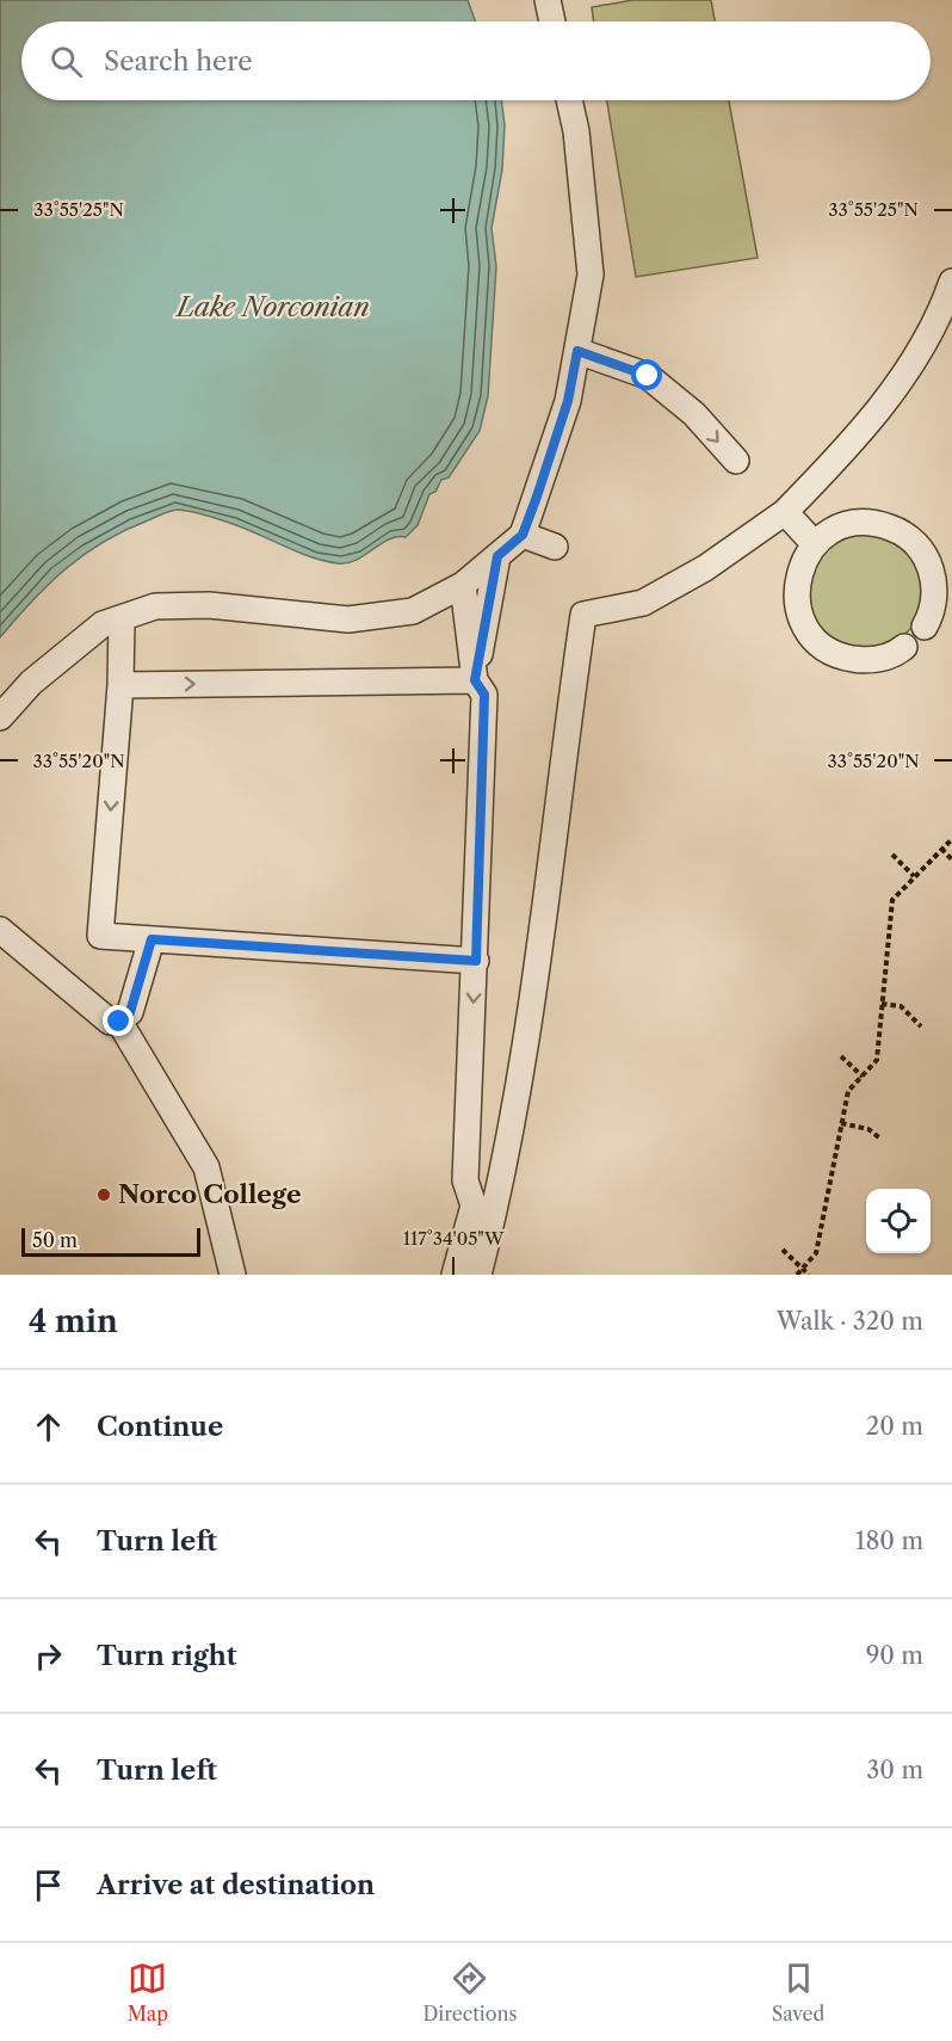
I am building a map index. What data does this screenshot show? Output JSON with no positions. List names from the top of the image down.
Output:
{
  "water": ["Lake Norconian"],
  "places": ["Norco College"],
  "scale_bar": "50 m",
  "page": {
    "search": "Search here",
    "scale": "50 m",
    "heading": ["4 min", "Walk · 320 m"],
    "list": [
      ["Continue", "20 m"],
      ["Turn left", "180 m"],
      ["Turn right", "90 m"],
      ["Turn left", "30 m"],
      "Arrive at destination"
    ],
    "nav": ["Map", "Directions", "Saved"]
  },
  "coordinates": ["33°55'25\"N", "33°55'20\"N", "117°34'05\"W"]
}
